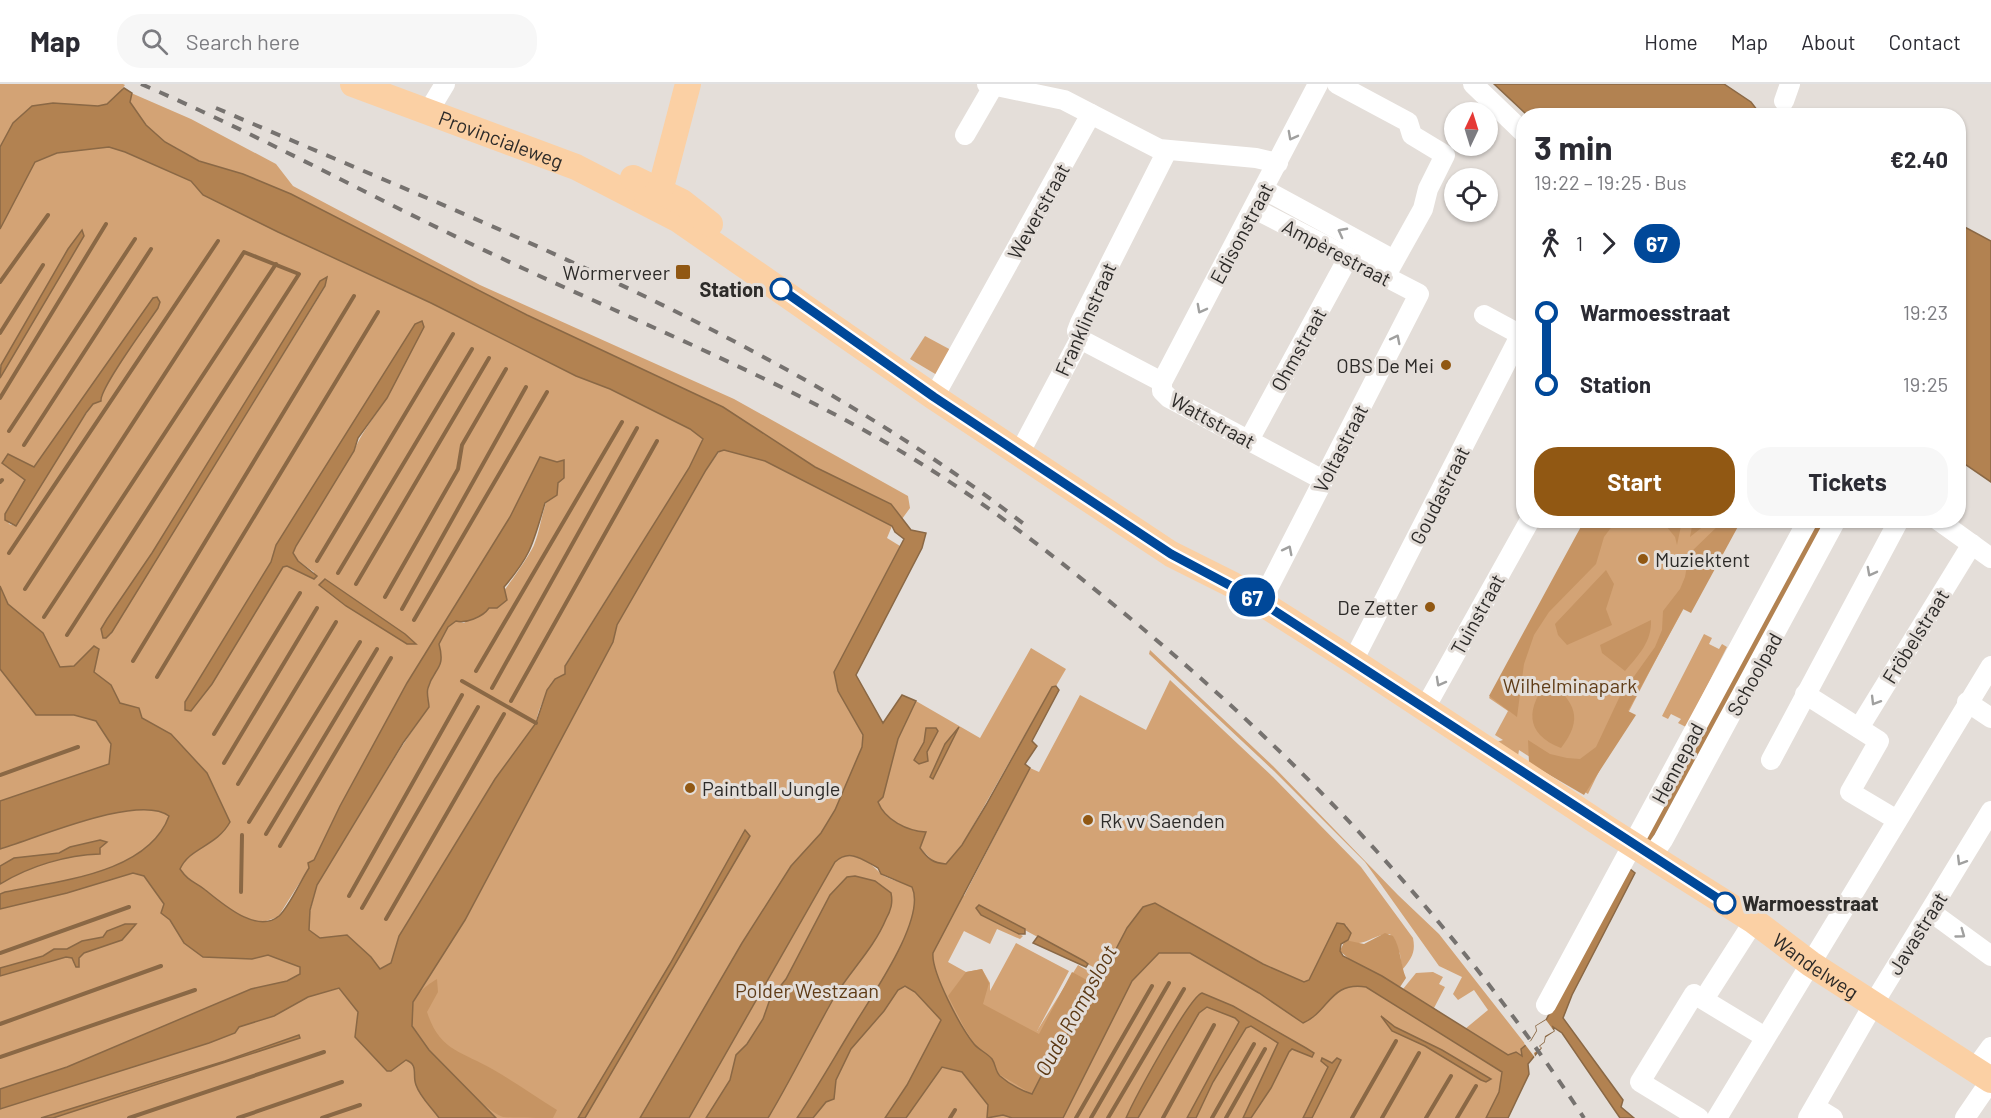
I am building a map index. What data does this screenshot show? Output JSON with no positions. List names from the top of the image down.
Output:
{
  "streets": {
    "main road": ["Provincialeweg", "Wandelweg"],
    "street": [
      "Weverstraat",
      "Edisonstraat",
      "Ampèrestraat",
      "Franklinstraat",
      "Ohmstraat",
      "Wattstraat",
      "Voltastraat",
      "Goudastraat",
      "Tuinstraat",
      "Fröbelstraat",
      "Schoolpad",
      "Hennepad",
      "Javastraat"
    ]
  },
  "crossings": [
    ["Provincialeweg", "Wandelweg"],
    ["Weverstraat", "Wandelweg"],
    ["Edisonstraat", "Ampèrestraat"],
    ["Edisonstraat", "Wattstraat"],
    ["Ampèrestraat", "Ohmstraat"],
    ["Ampèrestraat", "Voltastraat"],
    ["Franklinstraat", "Wattstraat"],
    ["Franklinstraat", "Wandelweg"],
    ["Ohmstraat", "Wattstraat"],
    ["Wattstraat", "Voltastraat"],
    ["Voltastraat", "Wandelweg"],
    ["Goudastraat", "Wandelweg"],
    ["Tuinstraat", "Wandelweg"],
    ["Schoolpad", "Hennepad"],
    ["Schoolpad", "Wandelweg"],
    ["Hennepad", "Wandelweg"],
    ["Javastraat", "Wandelweg"]
  ],
  "one_way": ["Edisonstraat", "Voltastraat", "Tuinstraat"],
  "water": ["Oude Rompsloot"],
  "parks": ["Wilhelminapark", "Polder Westzaan"],
  "places": {
    "transit": ["Wormerveer"],
    "other": [
      "Station",
      "OBS De Mei",
      "Muziektent",
      "De Zetter",
      "Paintball Jungle",
      "Rk vv Saenden",
      "Warmoesstraat"
    ]
  },
  "lines": ["bus line 67"],
  "north": "top",
  "page": {
    "header": "Map",
    "search": "Search here",
    "nav": [
      "Home",
      "Map",
      "About",
      "Contact"
    ],
    "on_map": "67",
    "heading": ["3 min", "19:22 – 19:25 · Bus", "€2.40"],
    "legs": ["1", "67"],
    "list": [
      {
        "name": "Warmoesstraat",
        "value": "19:23"
      },
      {
        "name": "Station",
        "value": "19:25"
      }
    ],
    "buttons": ["Start", "Tickets"]
  }
}
